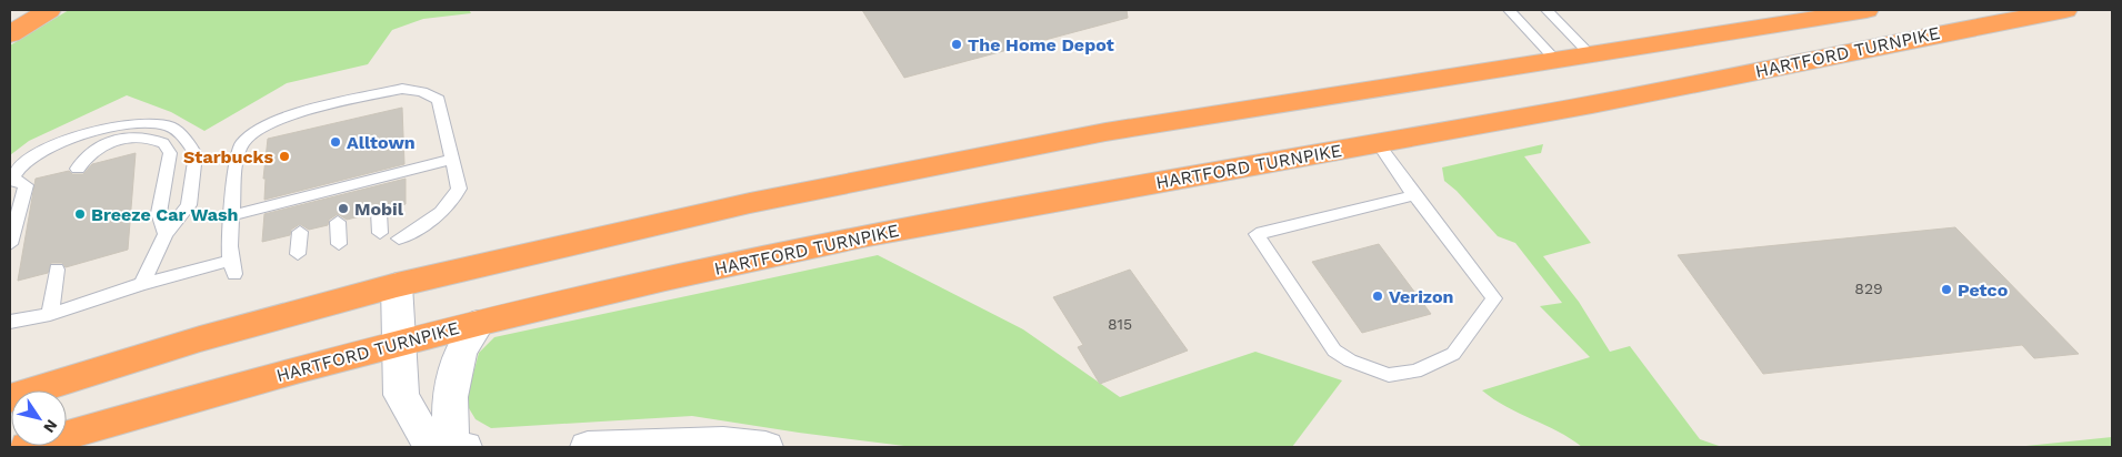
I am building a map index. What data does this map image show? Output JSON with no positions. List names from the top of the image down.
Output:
{
  "streets": {
    "highway": ["HARTFORD TURNPIKE"]
  },
  "places": [
    "The Home Depot",
    "Alltown",
    "Starbucks",
    "Mobil",
    "Breeze Car Wash",
    "Petco",
    "Verizon"
  ],
  "house_numbers": ["829", "815"],
  "north": "bottom right"
}
